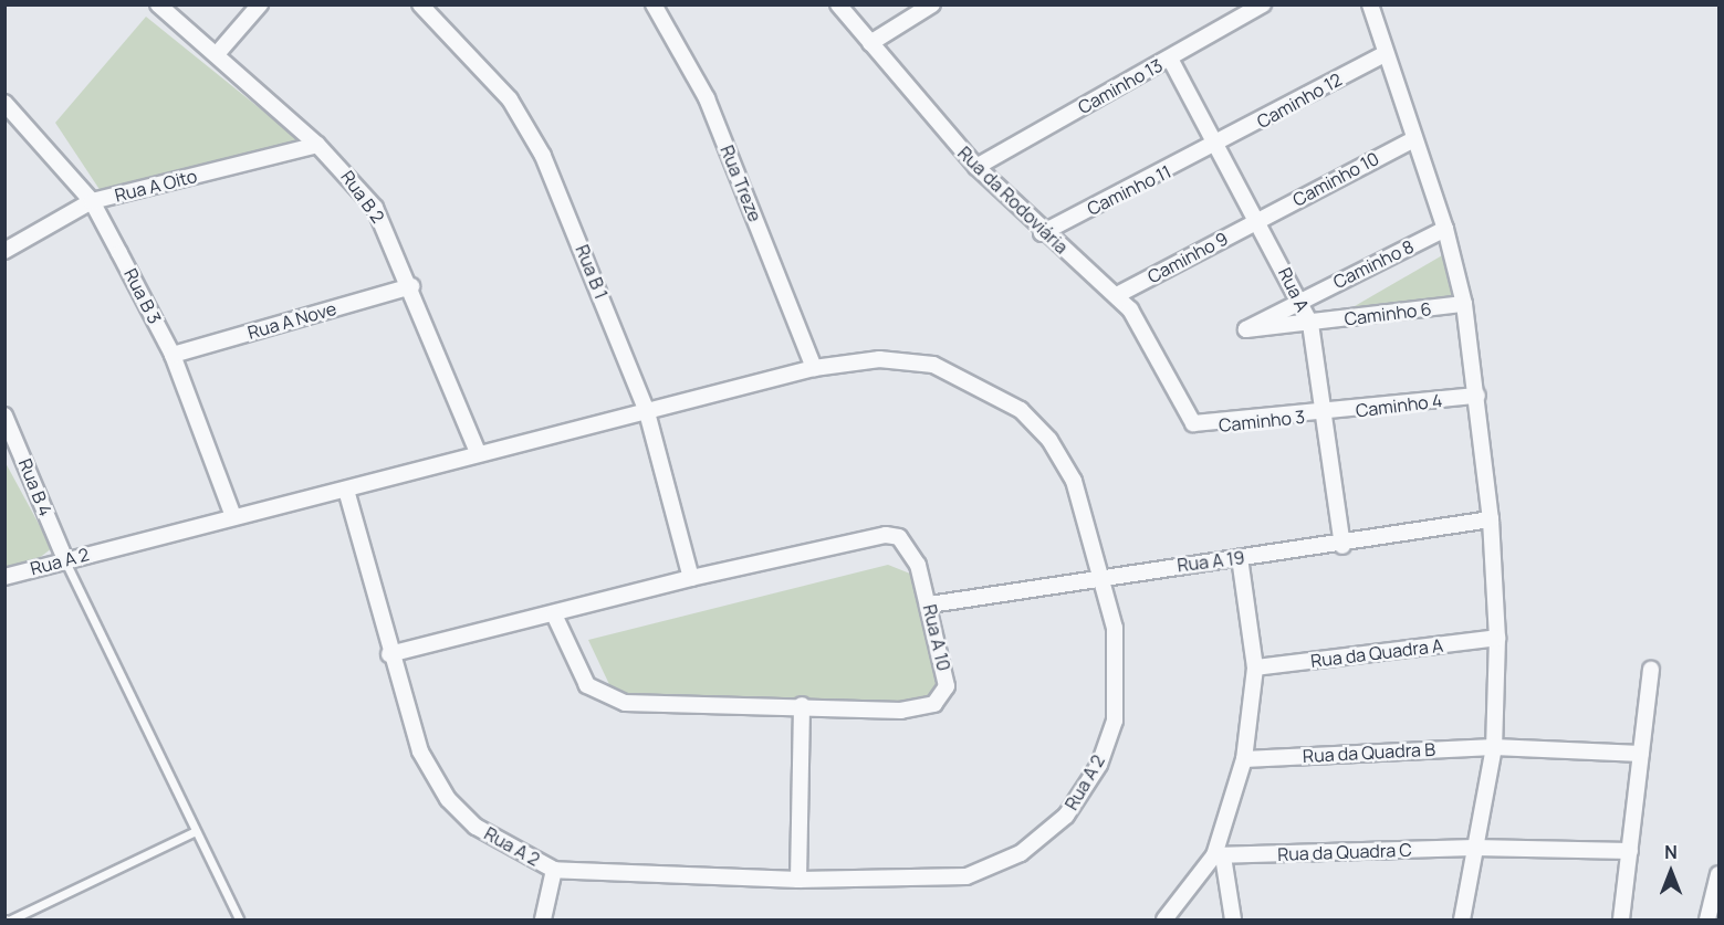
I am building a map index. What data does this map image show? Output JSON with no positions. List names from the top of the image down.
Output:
{
  "streets": {
    "street": [
      "Caminho 13",
      "Caminho 12",
      "Caminho 10",
      "Rua Treze",
      "Rua A Oito",
      "Caminho 11",
      "Rua B 2",
      "Rua da Rodoviária",
      "Caminho 9",
      "Caminho 8",
      "Rua B 1",
      "Rua A",
      "Rua B 3",
      "Caminho 6",
      "Rua A Nove",
      "Caminho 4",
      "Caminho 3",
      "Rua B 4",
      "Rua A 2",
      "Rua A 19",
      "Rua A 10",
      "Rua da Quadra A",
      "Rua da Quadra B",
      "Rua da Quadra C"
    ]
  },
  "crossings": [
    ["Caminho 13", "Rua da Rodoviária"],
    ["Caminho 13", "Rua A"],
    ["Caminho 12", "Caminho 11"],
    ["Caminho 12", "Rua A"],
    ["Caminho 10", "Caminho 9"],
    ["Caminho 10", "Rua A"],
    ["Rua Treze", "Rua A 2"],
    ["Rua A Oito", "Rua B 2"],
    ["Rua A Oito", "Rua B 3"],
    ["Caminho 11", "Rua da Rodoviária"],
    ["Caminho 11", "Rua A"],
    ["Rua B 2", "Rua A Nove"],
    ["Rua B 2", "Rua A 2"],
    ["Rua da Rodoviária", "Caminho 9"],
    ["Rua da Rodoviária", "Caminho 3"],
    ["Caminho 9", "Rua A"],
    ["Caminho 8", "Rua A"],
    ["Caminho 8", "Caminho 6"],
    ["Rua B 1", "Rua A 2"],
    ["Rua B 1", "Rua A 10"],
    ["Rua A", "Caminho 6"],
    ["Rua A", "Caminho 4"],
    ["Rua A", "Caminho 3"],
    ["Rua A", "Rua A 19"],
    ["Rua B 3", "Rua A Nove"],
    ["Rua B 3", "Rua A 2"],
    ["Caminho 4", "Caminho 3"],
    ["Rua B 4", "Rua A 2"],
    ["Rua A 2", "Rua A 19"],
    ["Rua A 2", "Rua A 10"],
    ["Rua A 19", "Rua A 10"]
  ],
  "north": "top"
}
